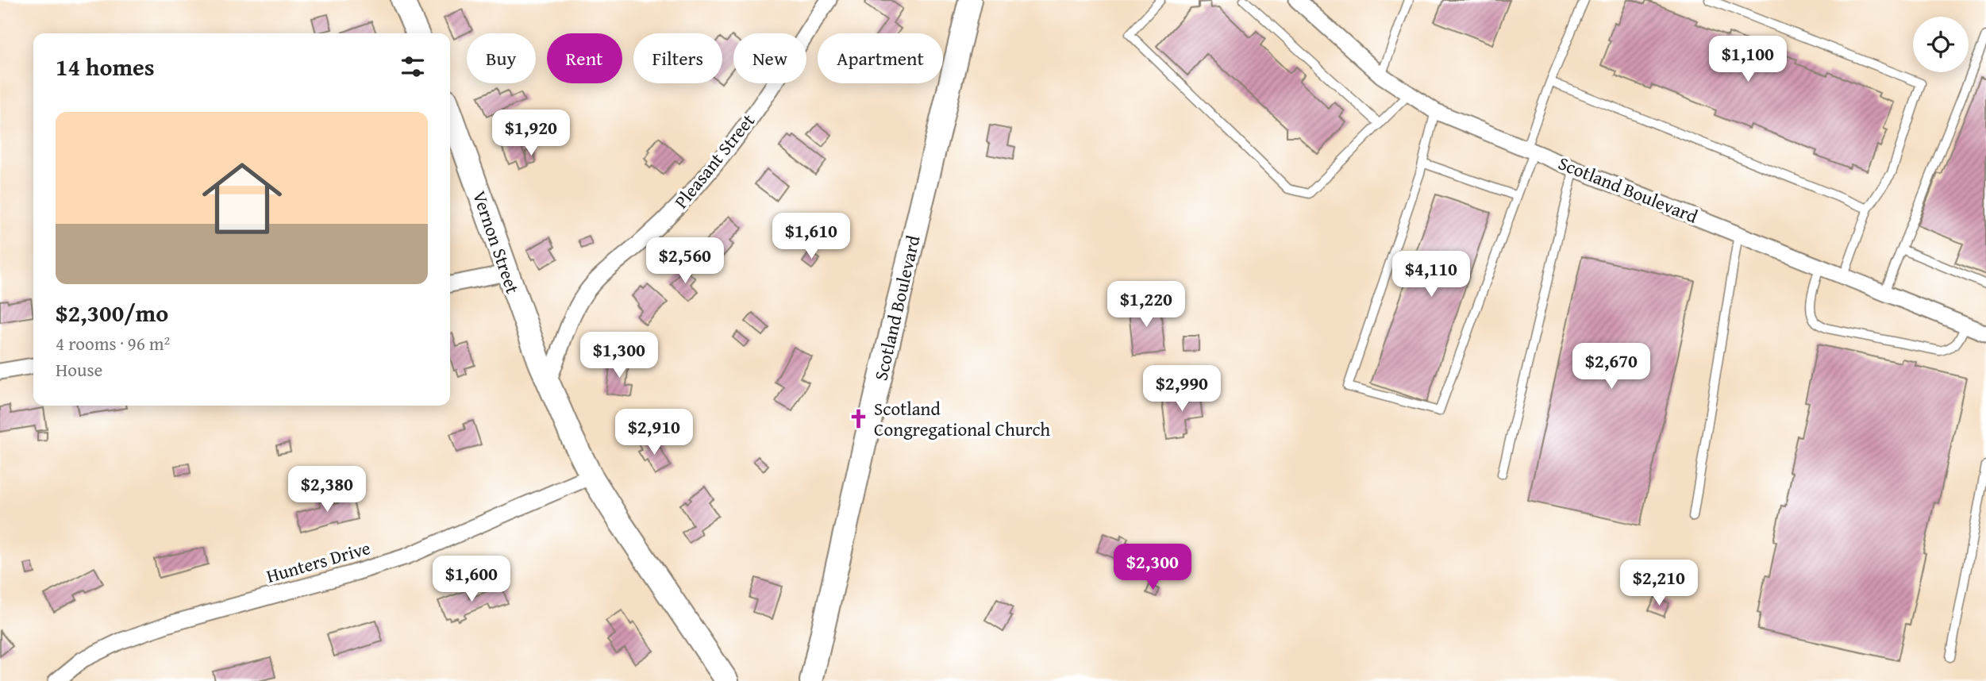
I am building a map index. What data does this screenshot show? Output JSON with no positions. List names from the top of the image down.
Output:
{
  "streets": {
    "main road": ["Scotland Boulevard", "Vernon Street"],
    "street": ["Pleasant Street", "Hunters Drive"]
  },
  "crossings": [
    ["Pleasant Street", "Vernon Street"]
  ],
  "places": {
    "church": ["Scotland Congregational Church"]
  },
  "page": {
    "chip": [
      "Buy",
      "Rent",
      "Filters",
      "New",
      "Apartment"
    ],
    "heading": "14 homes",
    "price": [
      "$1,100",
      "$1,920",
      "$1,610",
      "$2,560",
      "$4,110",
      "$1,220",
      "$1,300",
      "$2,670",
      "$2,990",
      "$2,910",
      "$2,380",
      "$2,300",
      "$1,600",
      "$2,210"
    ],
    "list": [
      {
        "name": "$2,300/mo",
        "note": "4 rooms · 96 m² · House"
      }
    ]
  }
}
